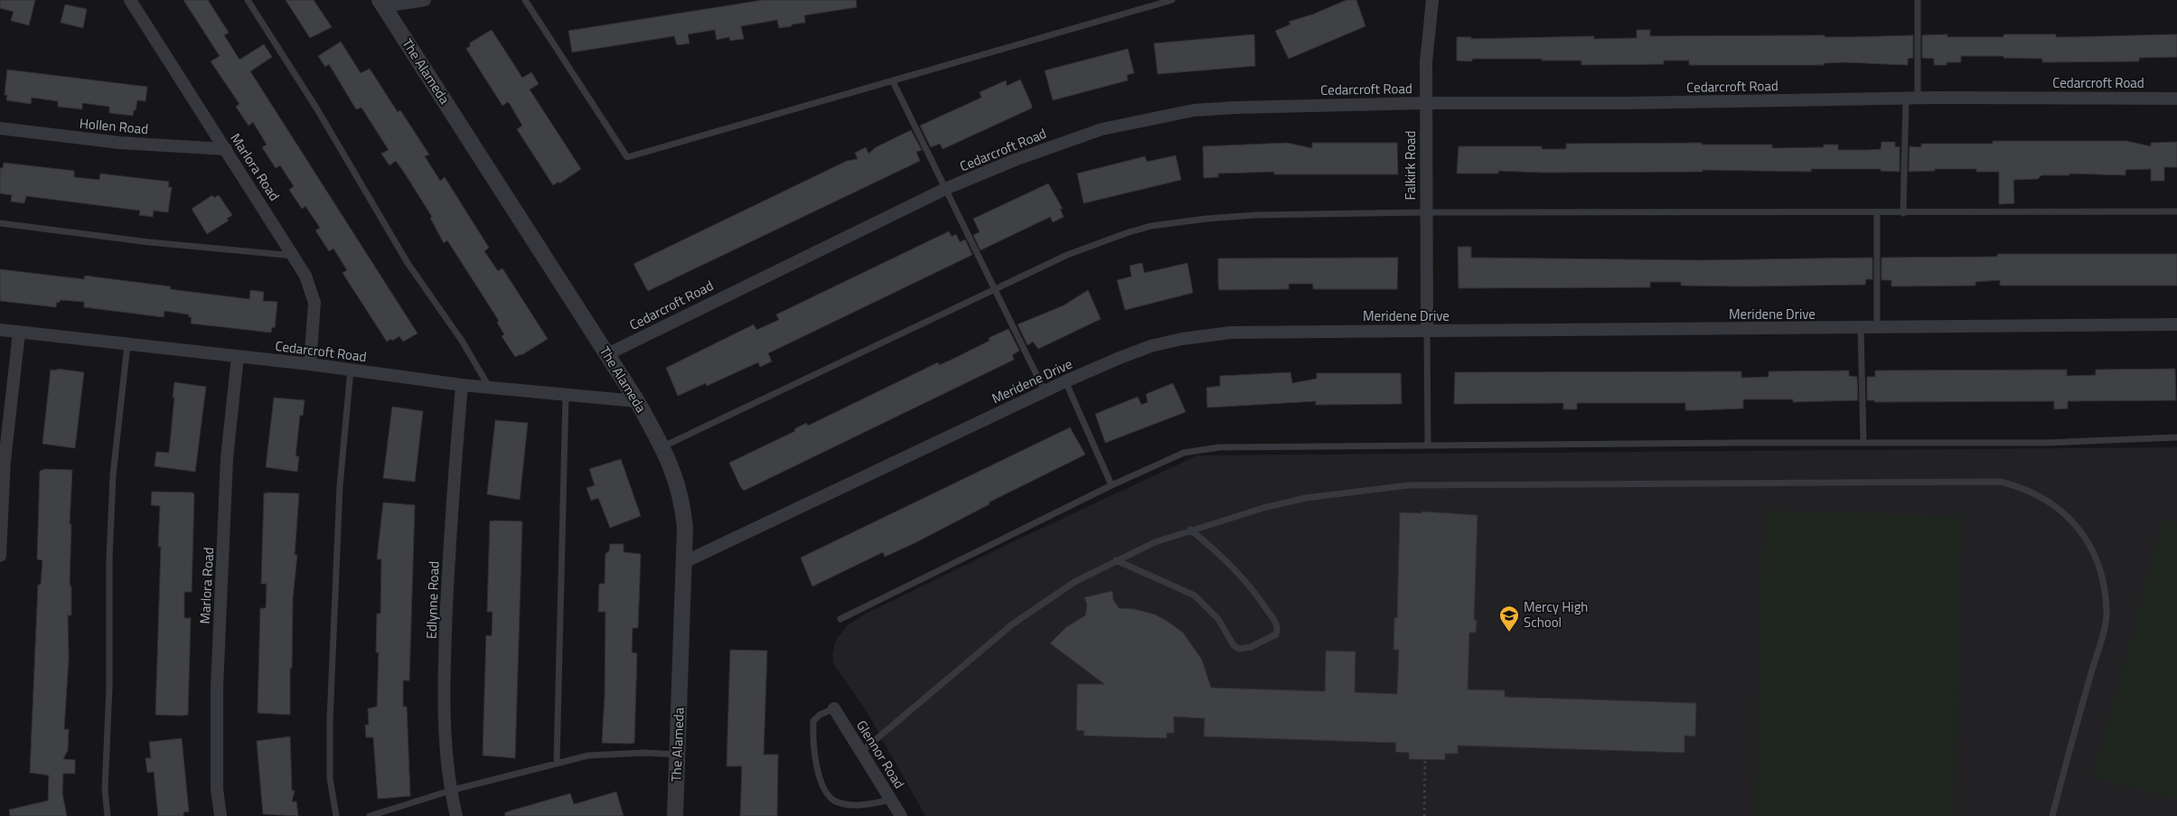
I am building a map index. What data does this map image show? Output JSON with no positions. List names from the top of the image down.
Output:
{
  "streets": {
    "street": [
      "The Alameda",
      "Cedarcroft Road",
      "Hollen Road",
      "Falkirk Road",
      "Marlora Road",
      "Meridene Drive",
      "Edlynne Road",
      "Glennor Road"
    ]
  },
  "crossings": [
    ["The Alameda", "Cedarcroft Road"],
    ["The Alameda", "Meridene Drive"],
    ["Cedarcroft Road", "Falkirk Road"],
    ["Cedarcroft Road", "Marlora Road"],
    ["Cedarcroft Road", "Edlynne Road"],
    ["Hollen Road", "Marlora Road"],
    ["Falkirk Road", "Meridene Drive"]
  ],
  "places": {
    "school or university": ["Mercy High School"]
  }
}
